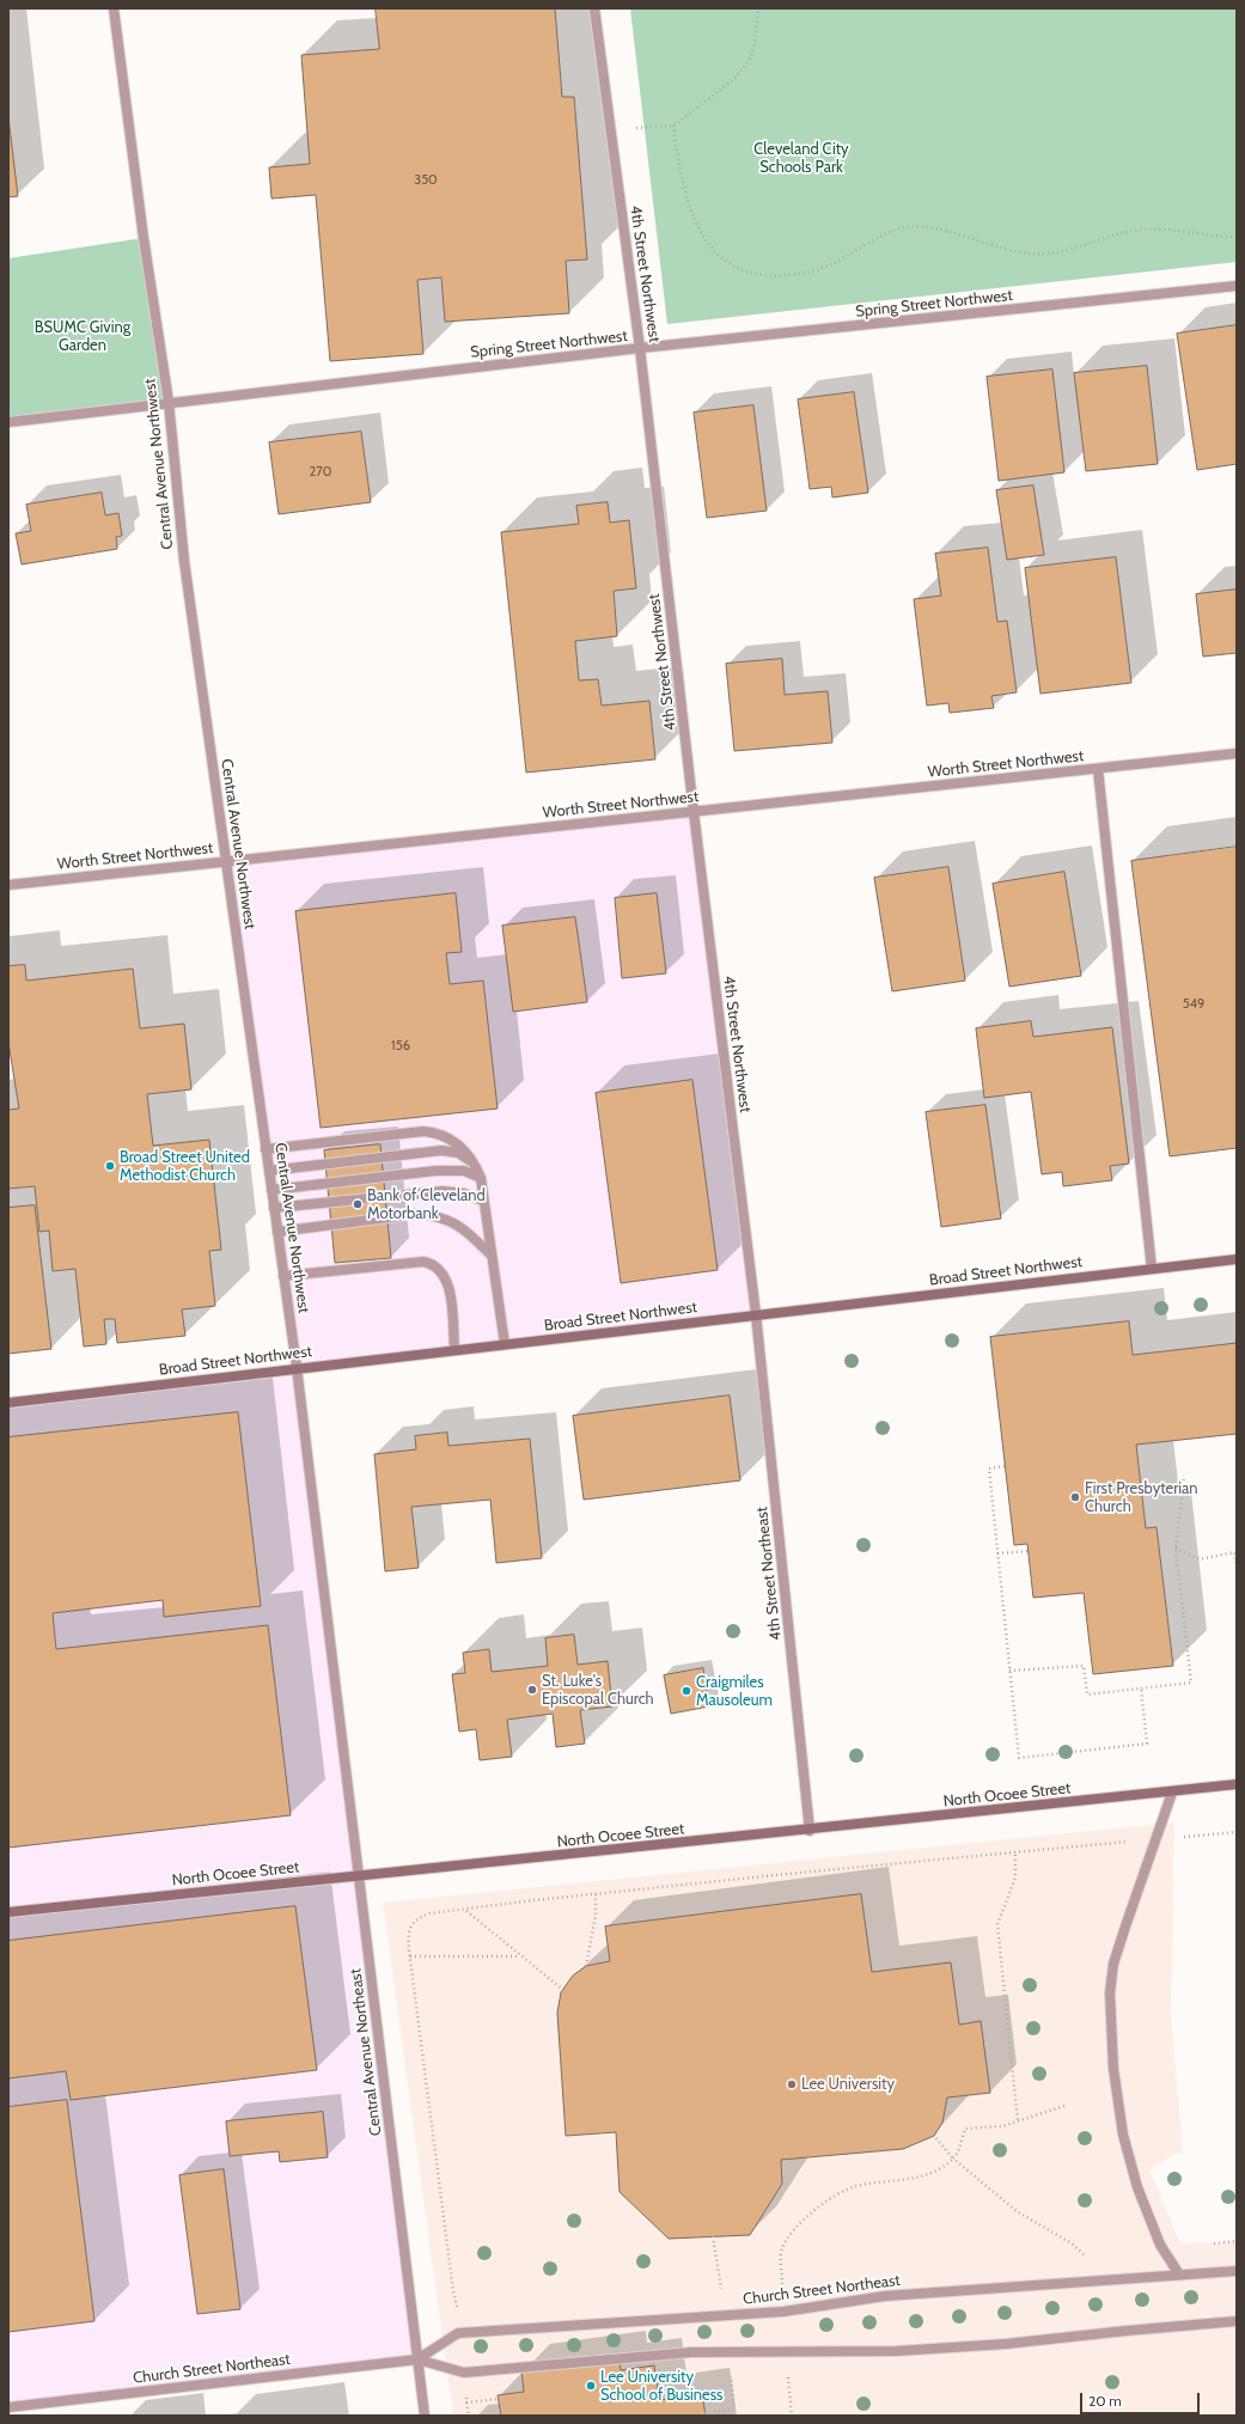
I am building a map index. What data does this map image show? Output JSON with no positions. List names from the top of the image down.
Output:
{
  "streets": {
    "main road": ["Broad Street Northwest", "North Ocoee Street"],
    "street": [
      "4th Street Northwest",
      "Spring Street Northwest",
      "Central Avenue Northwest",
      "Worth Street Northwest",
      "4th Street Northeast",
      "Central Avenue Northeast",
      "Church Street Northeast"
    ]
  },
  "crossings": [
    ["4th Street Northwest", "Spring Street Northwest"],
    ["4th Street Northwest", "Worth Street Northwest"],
    ["4th Street Northwest", "Broad Street Northwest"],
    ["4th Street Northwest", "4th Street Northeast"],
    ["Spring Street Northwest", "Central Avenue Northwest"],
    ["Central Avenue Northwest", "Worth Street Northwest"],
    ["Central Avenue Northwest", "Broad Street Northwest"],
    ["Central Avenue Northwest", "Central Avenue Northeast"],
    ["Broad Street Northwest", "4th Street Northeast"],
    ["4th Street Northeast", "North Ocoee Street"],
    ["North Ocoee Street", "Central Avenue Northeast"],
    ["Central Avenue Northeast", "Church Street Northeast"]
  ],
  "parks": ["Cleveland City Schools Park", "BSUMC Giving Garden"],
  "places": [
    "Broad Street United Methodist Church",
    "Bank of Cleveland Motorbank",
    "First Presbyterian Church",
    "St. Luke's Episcopal Church",
    "Craigmiles Mausoleum",
    "Lee University",
    "Lee University School of Business"
  ],
  "house_numbers": [
    "350",
    "270",
    "549",
    "156"
  ],
  "scale_bar": "20 m"
}
